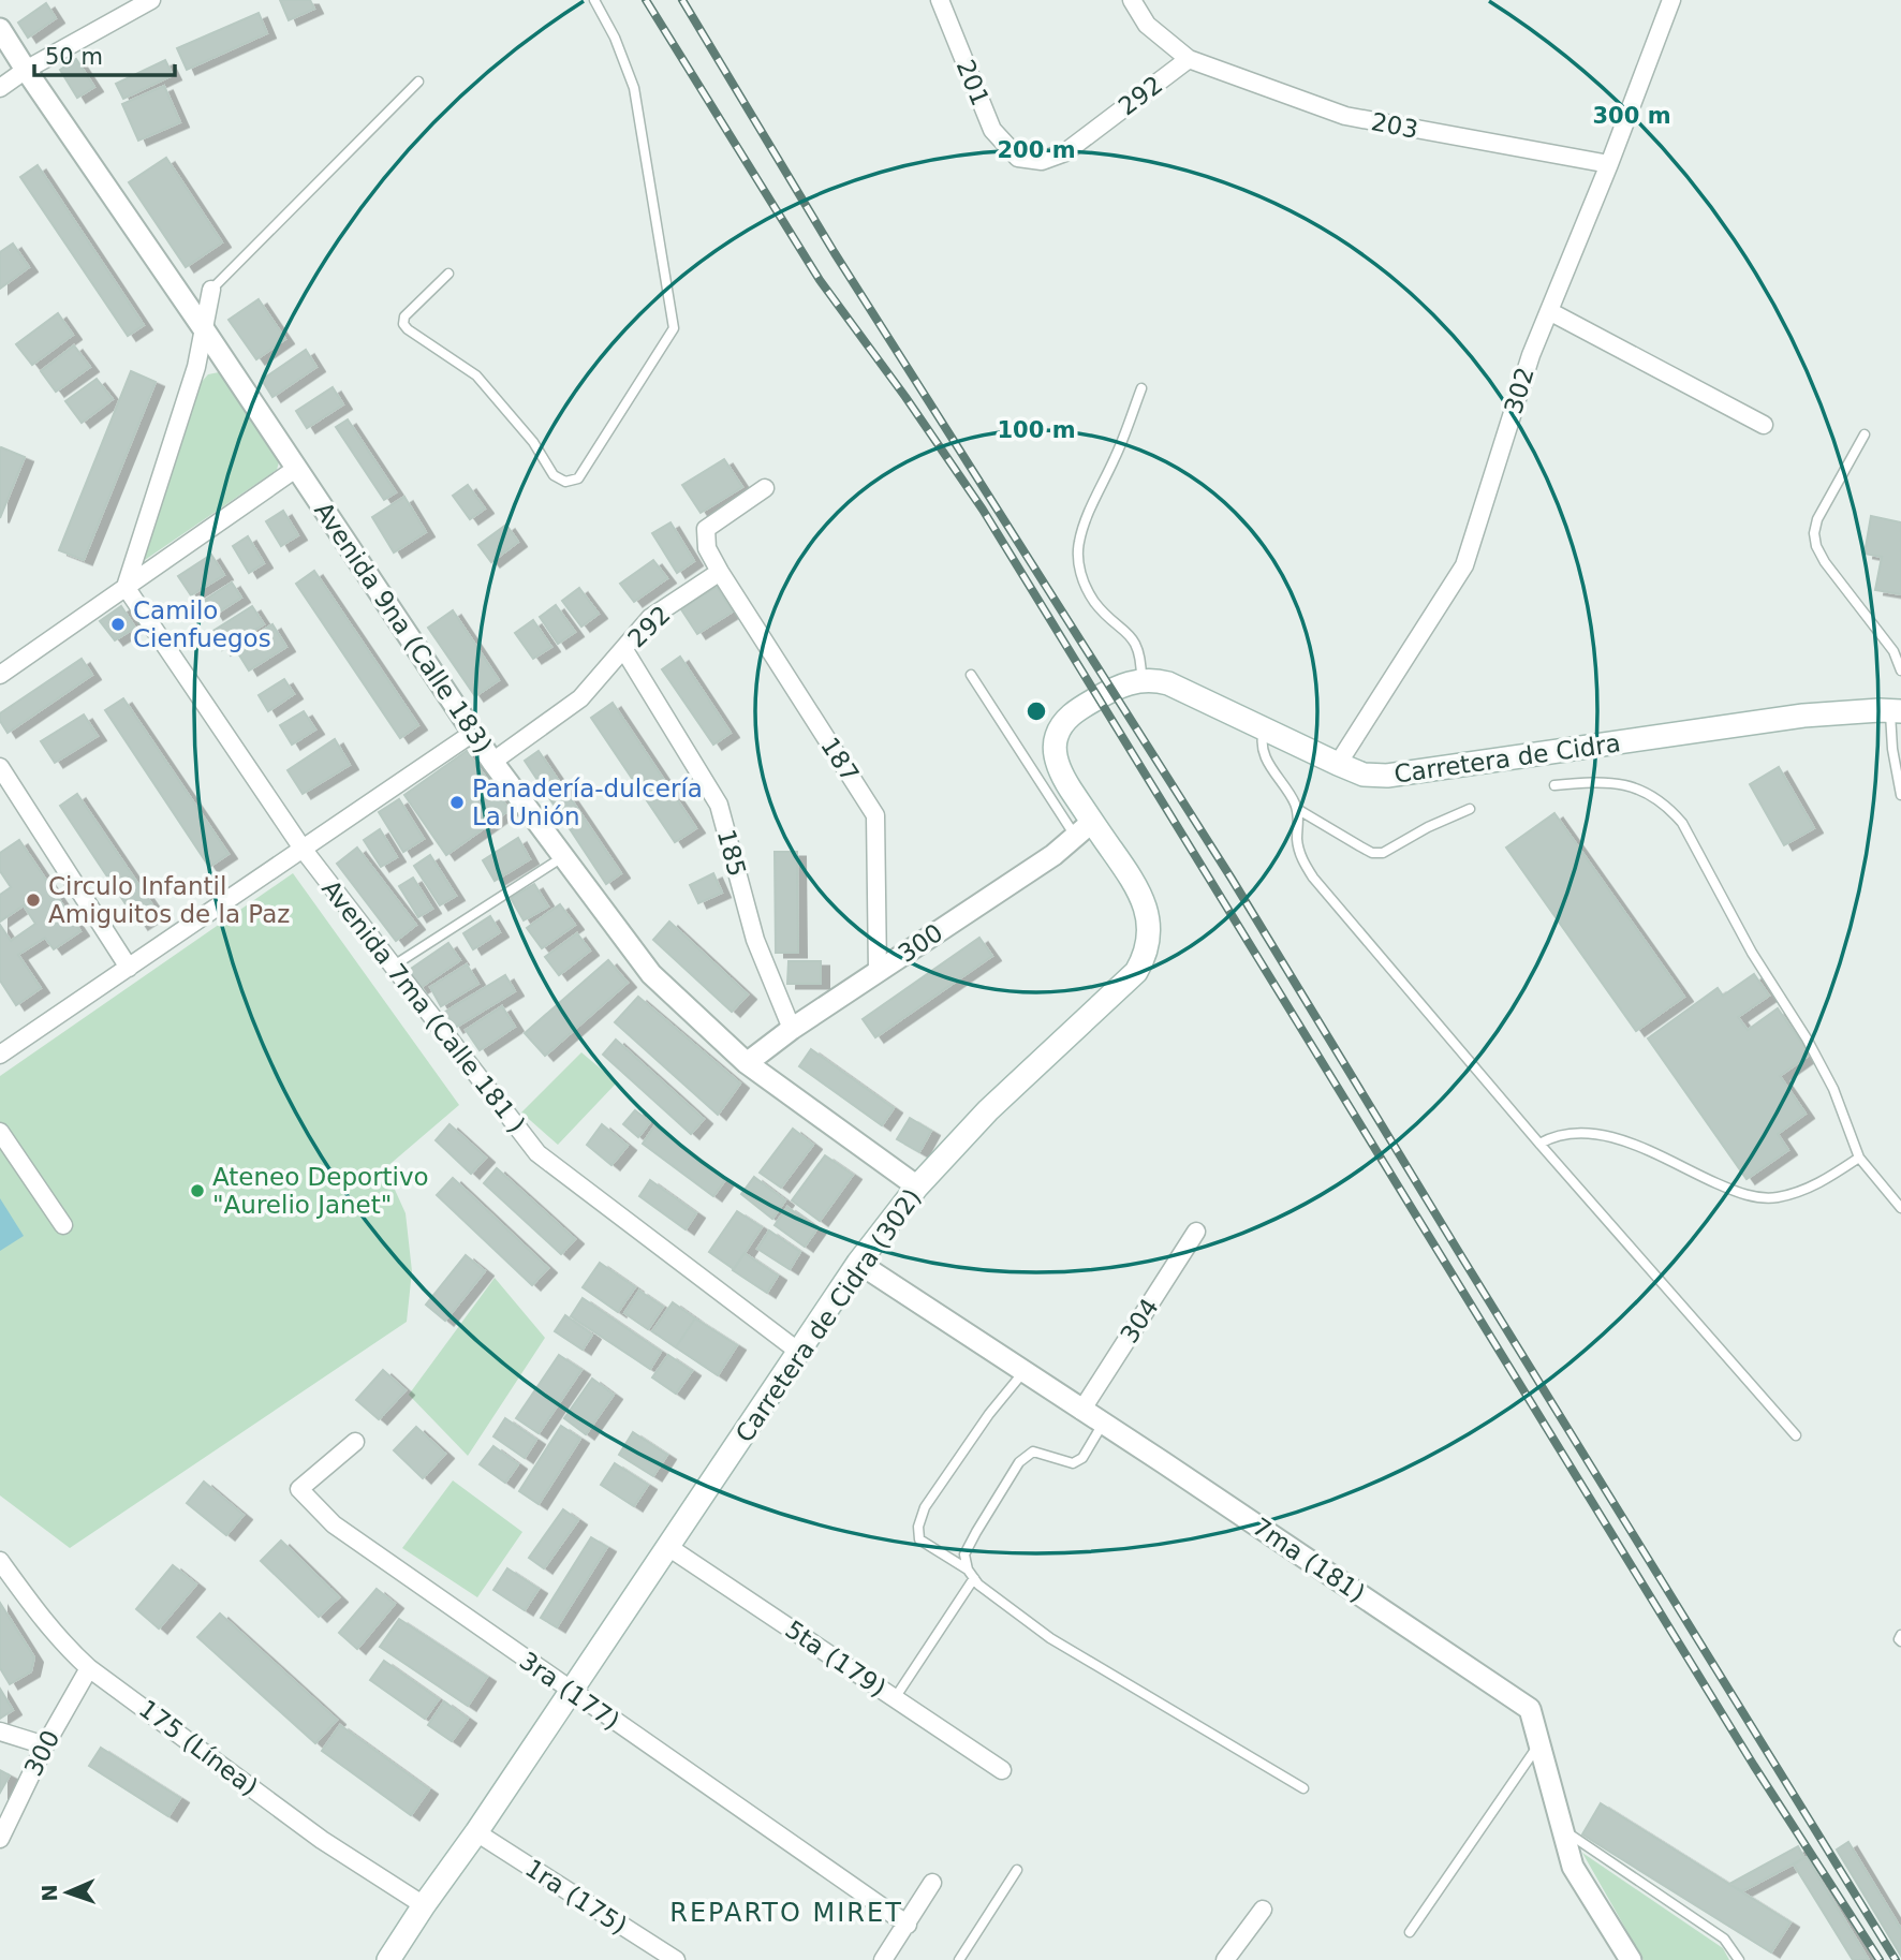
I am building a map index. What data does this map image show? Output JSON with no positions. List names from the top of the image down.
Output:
{
  "streets": {
    "main road": ["Carretera de Cidra", "Carretera de Cidra (302)"],
    "street": [
      "201",
      "292",
      "203",
      "302",
      "Avenida 9na (Calle 183)",
      "187",
      "185",
      "300",
      "Avenida 7ma (Calle 181 )",
      "304",
      "7ma (181)",
      "5ta (179)",
      "3ra (177)",
      "175 (Línea)",
      "1ra (175)"
    ]
  },
  "crossings": [
    ["201", "292"],
    ["292", "203"],
    ["292", "Avenida 9na (Calle 183)"],
    ["292", "187"],
    ["292", "185"],
    ["203", "302"],
    ["302", "Carretera de Cidra"],
    ["Avenida 9na (Calle 183)", "300"],
    ["Avenida 9na (Calle 183)", "Carretera de Cidra (302)"],
    ["Carretera de Cidra", "Carretera de Cidra (302)"],
    ["187", "300"],
    ["185", "300"],
    ["300", "Carretera de Cidra (302)"],
    ["300", "175 (Línea)"],
    ["Avenida 7ma (Calle 181 )", "Carretera de Cidra (302)"],
    ["Carretera de Cidra (302)", "7ma (181)"],
    ["Carretera de Cidra (302)", "5ta (179)"],
    ["Carretera de Cidra (302)", "3ra (177)"],
    ["Carretera de Cidra (302)", "175 (Línea)"],
    ["Carretera de Cidra (302)", "1ra (175)"],
    ["304", "7ma (181)"]
  ],
  "districts": ["REPARTO MIRET"],
  "places": [
    "Camilo Cienfuegos",
    "Panadería-dulcería La Unión",
    "Circulo Infantil Amiguitos de la Paz",
    "Ateneo Deportivo \"Aurelio Janet\""
  ],
  "scale_bar": "50 m",
  "north": "left",
  "rings": ["300 m", "200 m", "100 m"]
}
